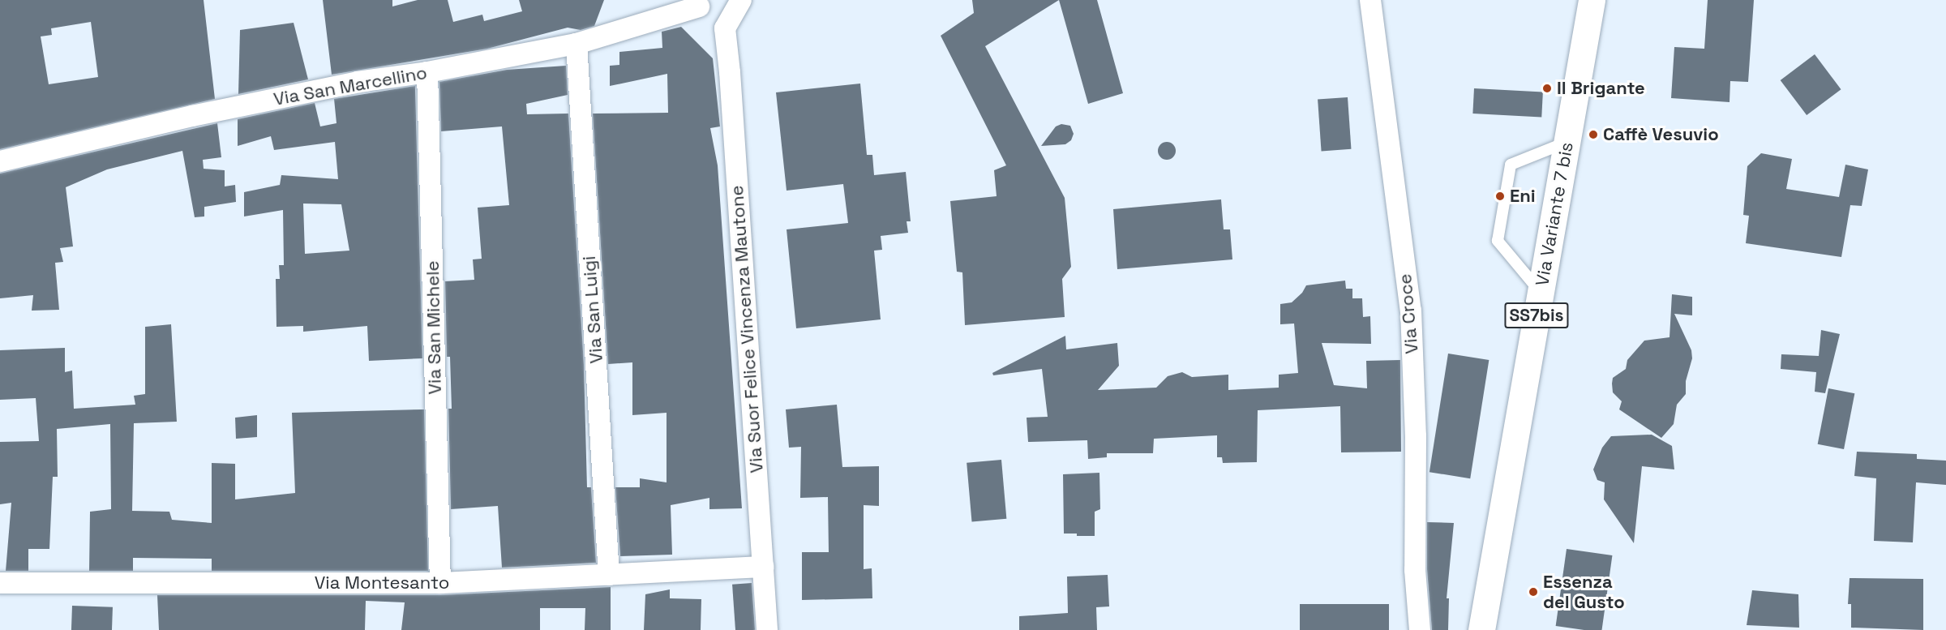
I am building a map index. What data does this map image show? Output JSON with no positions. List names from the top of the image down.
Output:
{
  "streets": {
    "main road": ["Via Variante 7 bis", "SS7bis"],
    "street": [
      "Via San Marcellino",
      "Via San Luigi",
      "Via Croce",
      "Via San Michele",
      "Via Suor Felice Vincenza Mautone",
      "Via Montesanto"
    ]
  },
  "crossings": [
    ["Via San Marcellino", "Via San Luigi"],
    ["Via San Marcellino", "Via San Michele"],
    ["Via San Luigi", "Via Montesanto"],
    ["Via San Michele", "Via Montesanto"],
    ["Via Suor Felice Vincenza Mautone", "Via Montesanto"]
  ],
  "places": [
    "Il Brigante",
    "Caffè Vesuvio",
    "Eni",
    "Essenza del Gusto"
  ]
}
